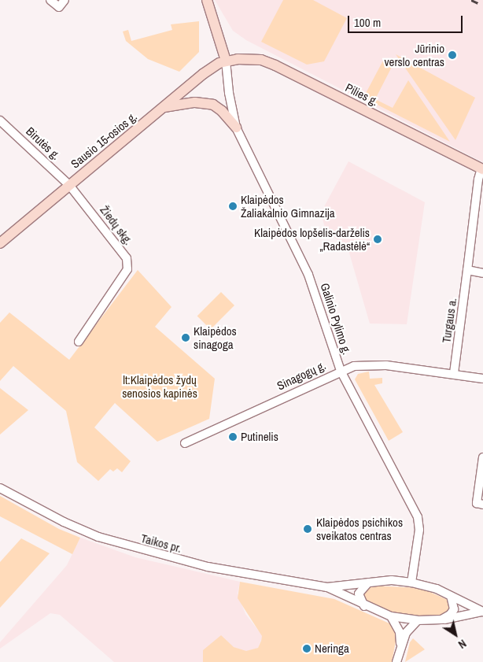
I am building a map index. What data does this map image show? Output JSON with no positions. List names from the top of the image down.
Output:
{
  "streets": {
    "main road": ["Pilies g.", "Sausio 15-osios g."],
    "street": [
      "Birutės g.",
      "Žiedų skg.",
      "Galinio Pylimo g.",
      "Turgaus a.",
      "Sinagogų g.",
      "Taikos pr."
    ]
  },
  "crossings": [
    ["Pilies g.", "Sausio 15-osios g."],
    ["Pilies g.", "Galinio Pylimo g."],
    ["Pilies g.", "Turgaus a."],
    ["Sausio 15-osios g.", "Birutės g."],
    ["Sausio 15-osios g.", "Žiedų skg."],
    ["Sausio 15-osios g.", "Galinio Pylimo g."],
    ["Birutės g.", "Žiedų skg."],
    ["Galinio Pylimo g.", "Sinagogų g."],
    ["Galinio Pylimo g.", "Taikos pr."],
    ["Turgaus a.", "Sinagogų g."]
  ],
  "parks": ["lt:Klaipėdos žydų senosios kapinės"],
  "places": [
    "Jūrinio verslo centras",
    "Klaipėdos Žaliakalnio Gimnazija",
    "Klaipėdos lopšelis-darželis „Radastėlė“",
    "Klaipėdos sinagoga",
    "Putinelis",
    "Klaipėdos psichikos sveikatos centras",
    "Neringa"
  ],
  "scale_bar": "100 m",
  "north": "bottom right"
}
